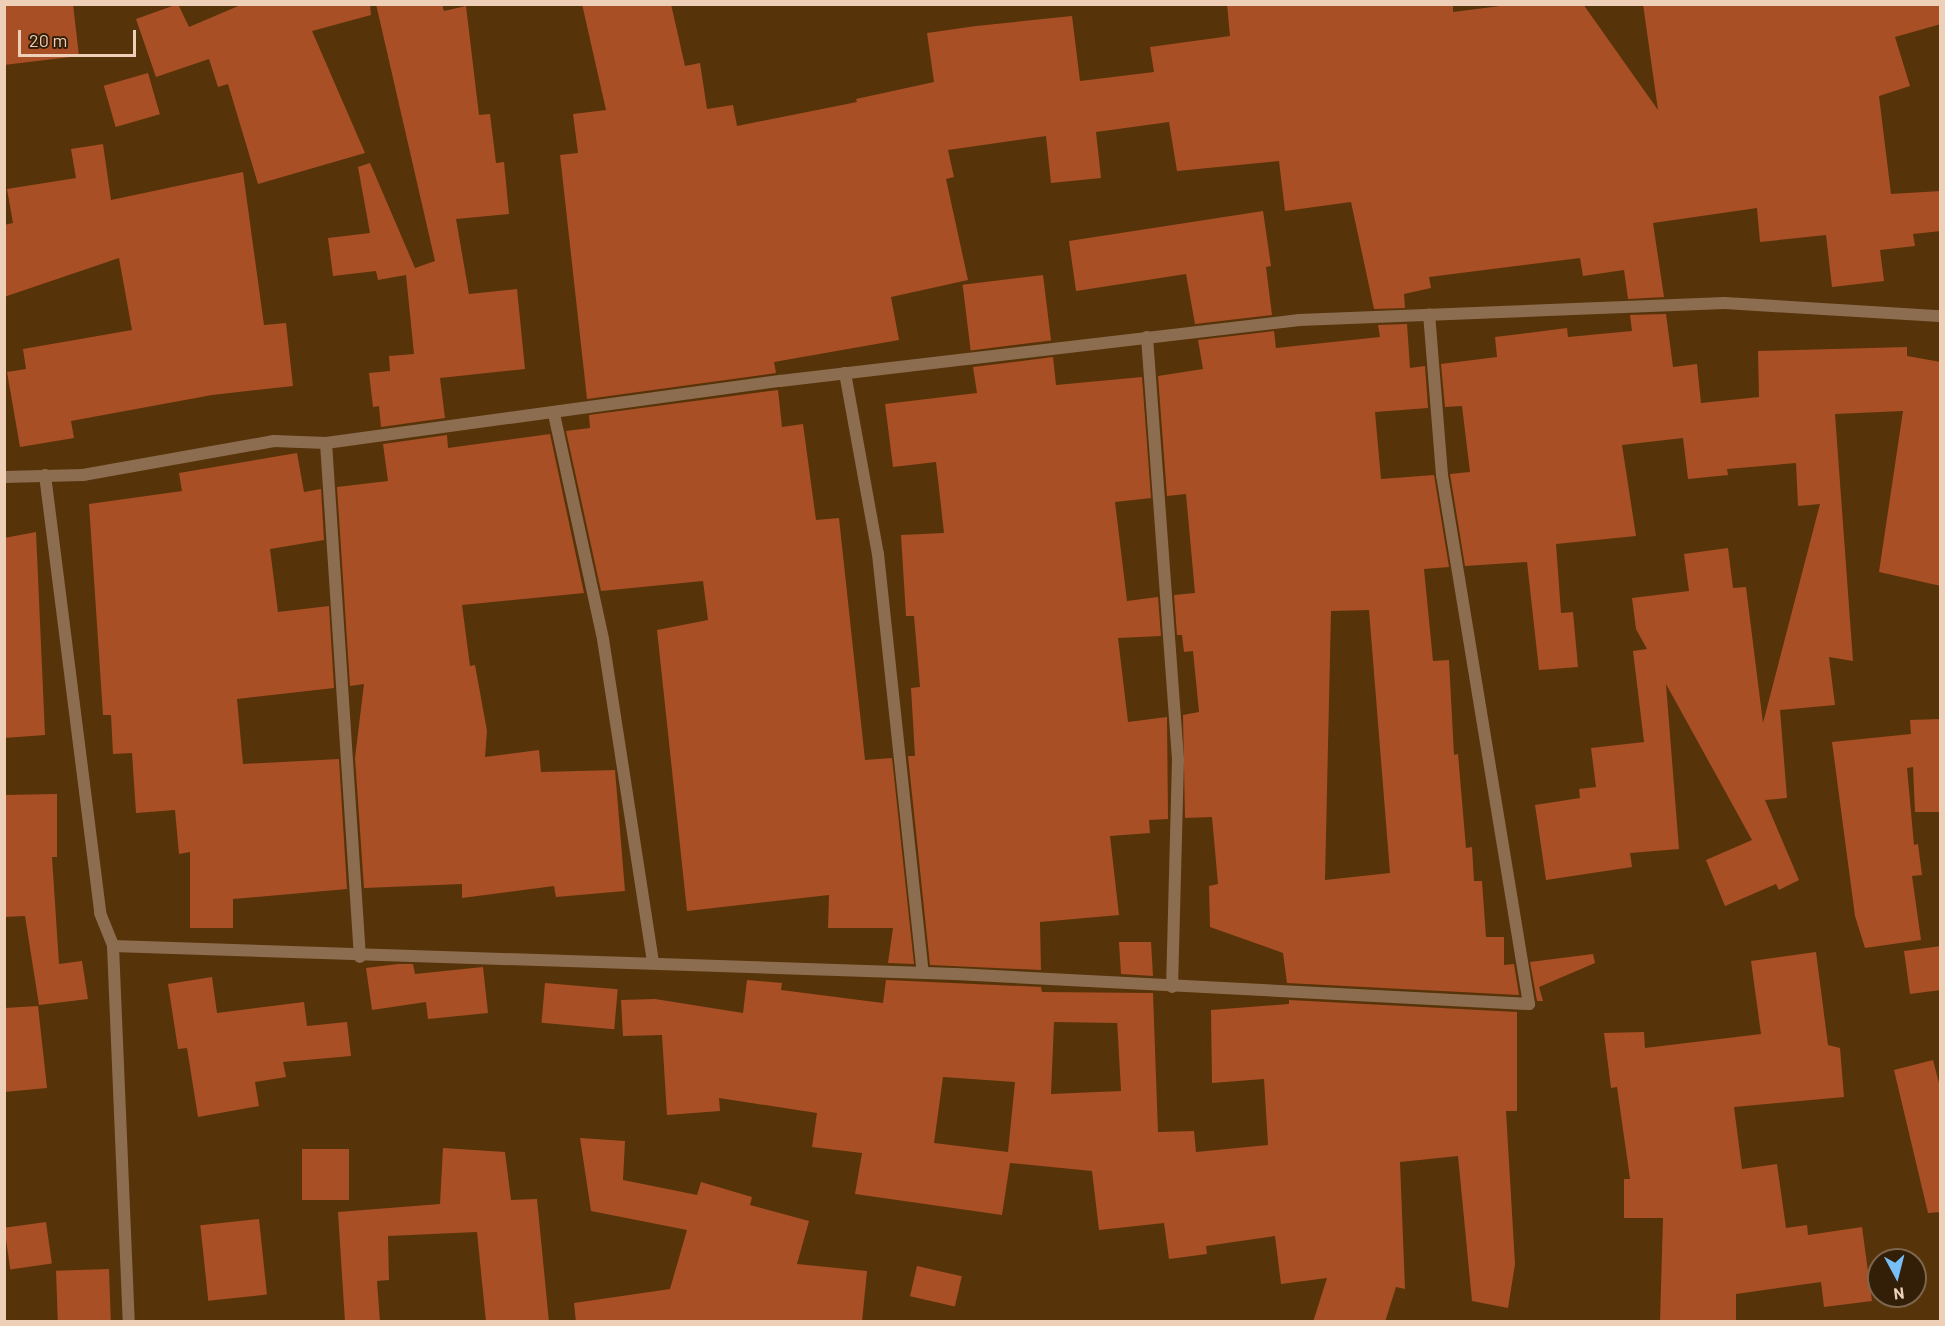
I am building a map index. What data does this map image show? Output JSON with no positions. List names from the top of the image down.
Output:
{
  "scale_bar": "20 m",
  "north": "bottom"
}
